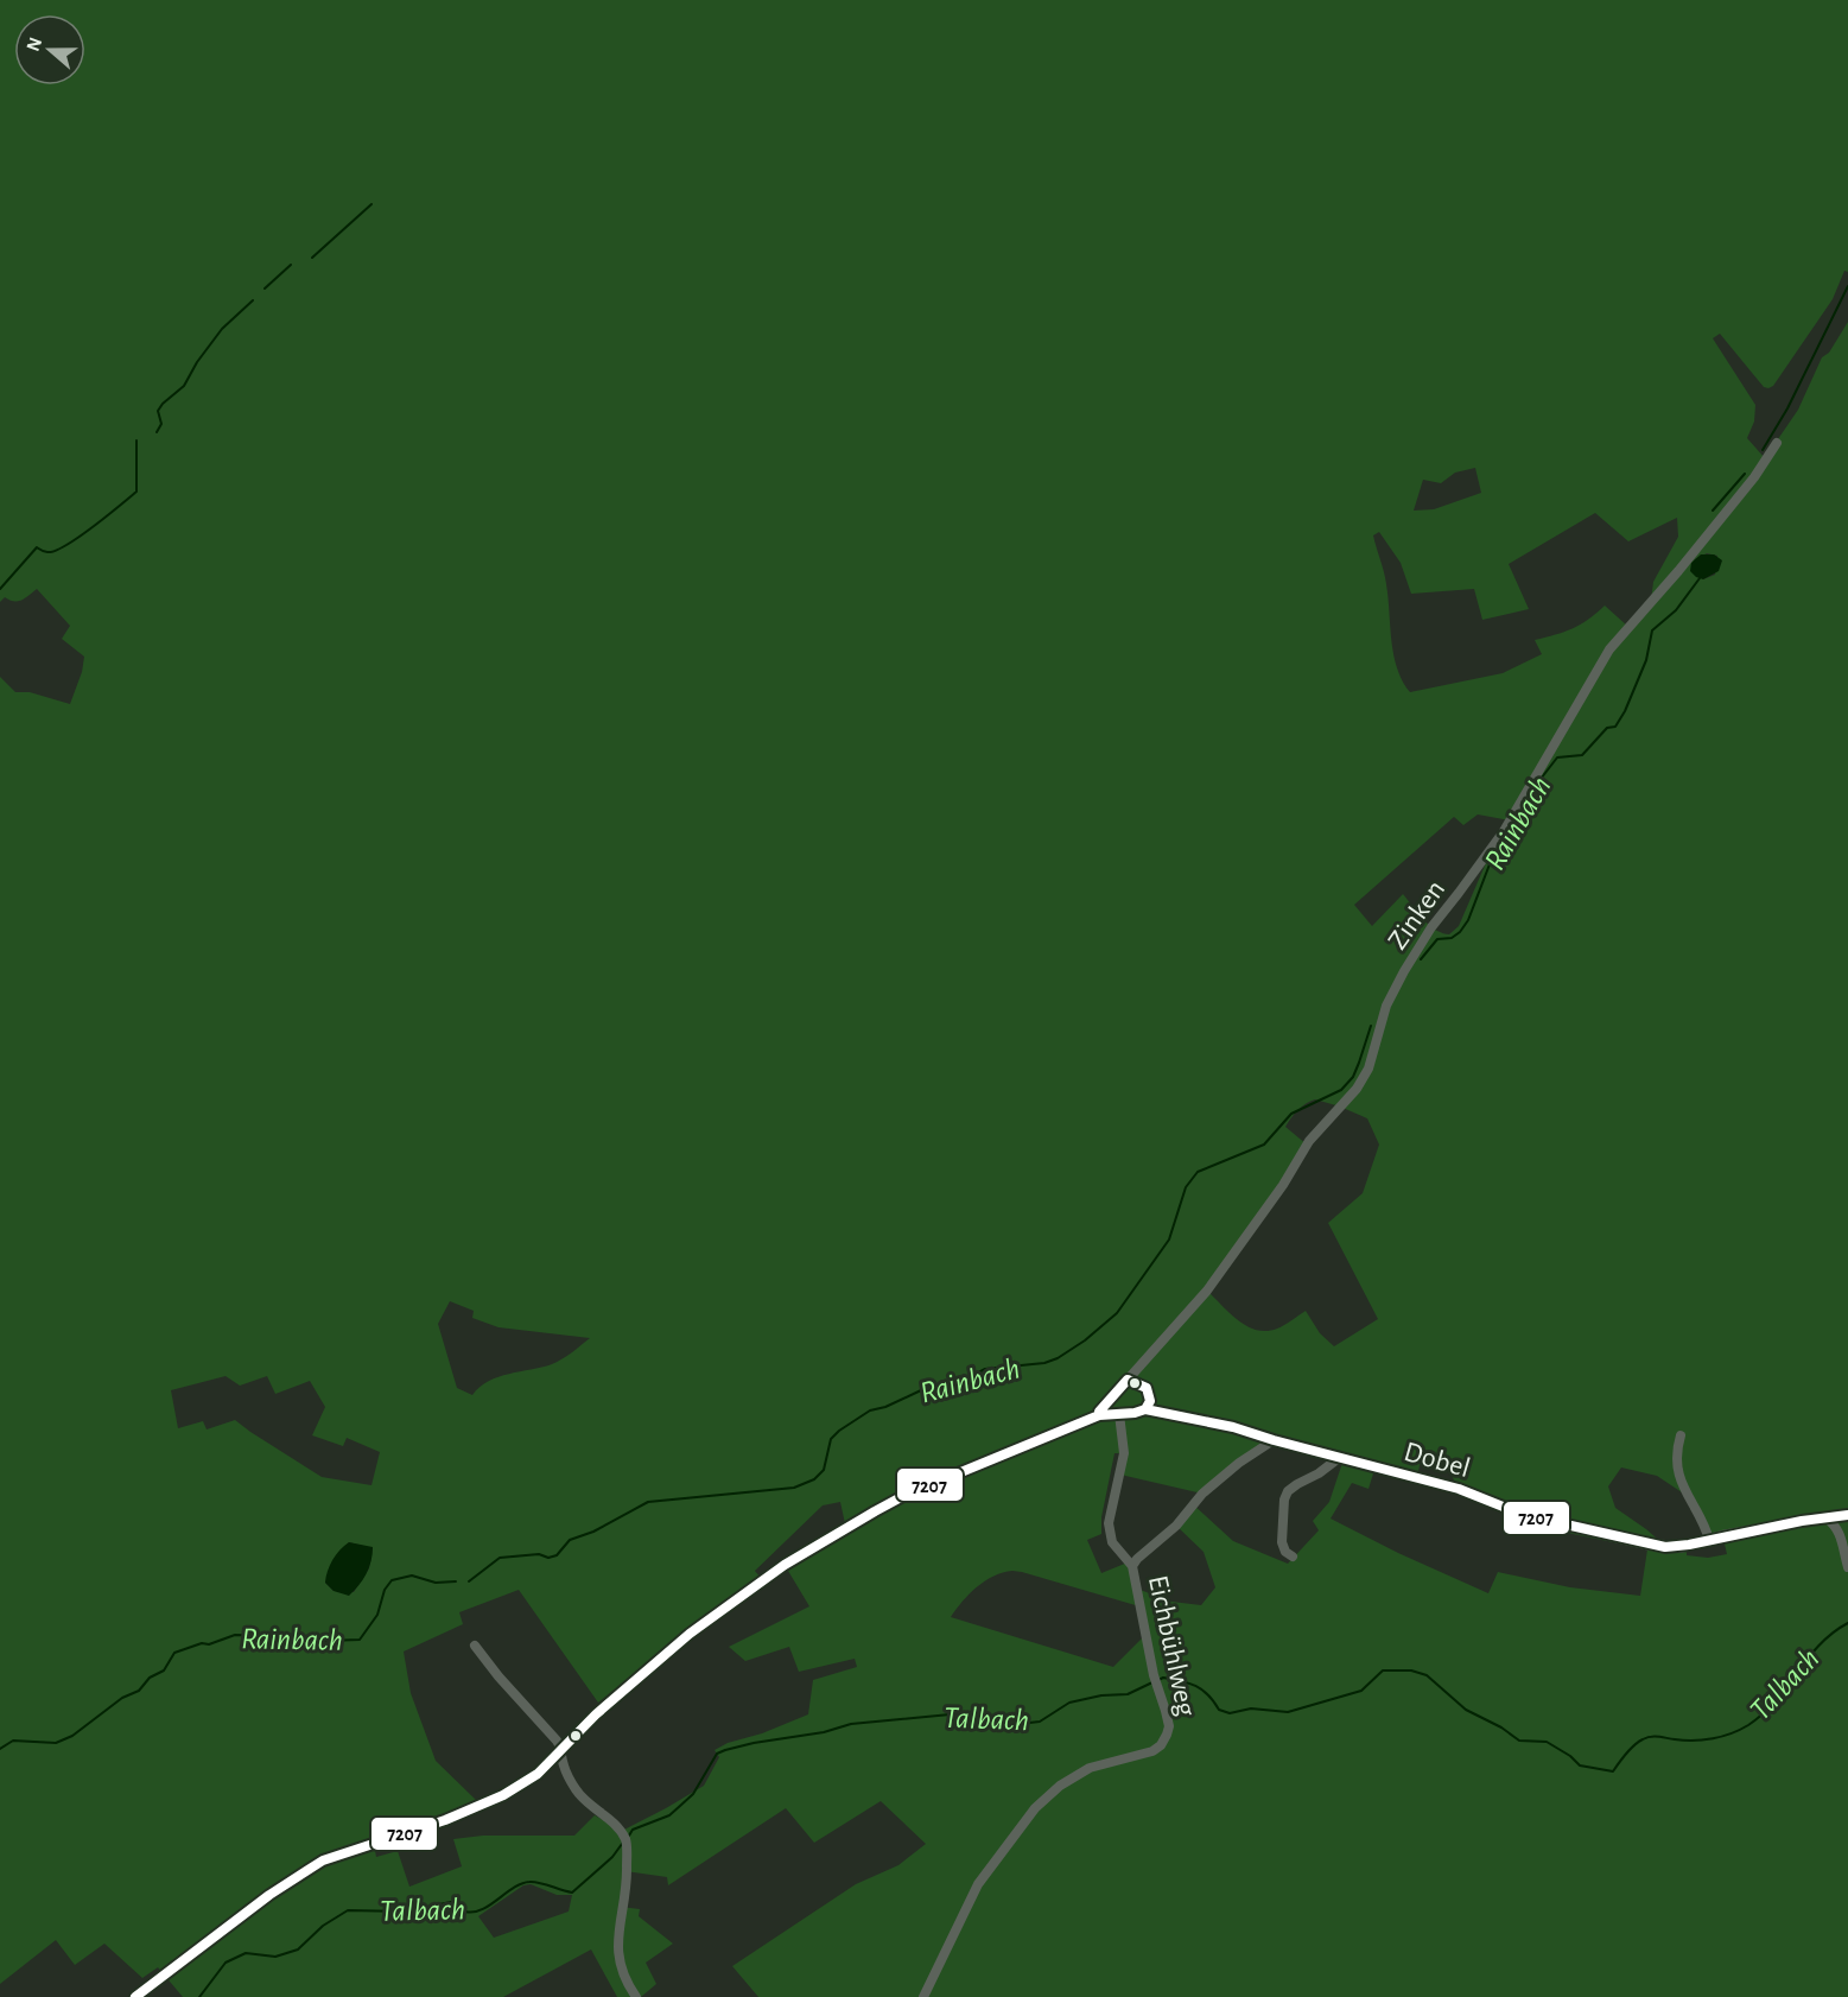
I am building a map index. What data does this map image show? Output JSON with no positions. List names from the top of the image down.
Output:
{
  "streets": {
    "street": ["Zinken", "Dobel", "Eichbühlweg"]
  },
  "crossings": [
    ["Zinken", "Dobel"],
    ["Dobel", "Eichbühlweg"]
  ],
  "water": ["Rainbach", "Talbach"],
  "lines": ["transit line 7207"],
  "north": "left"
}
